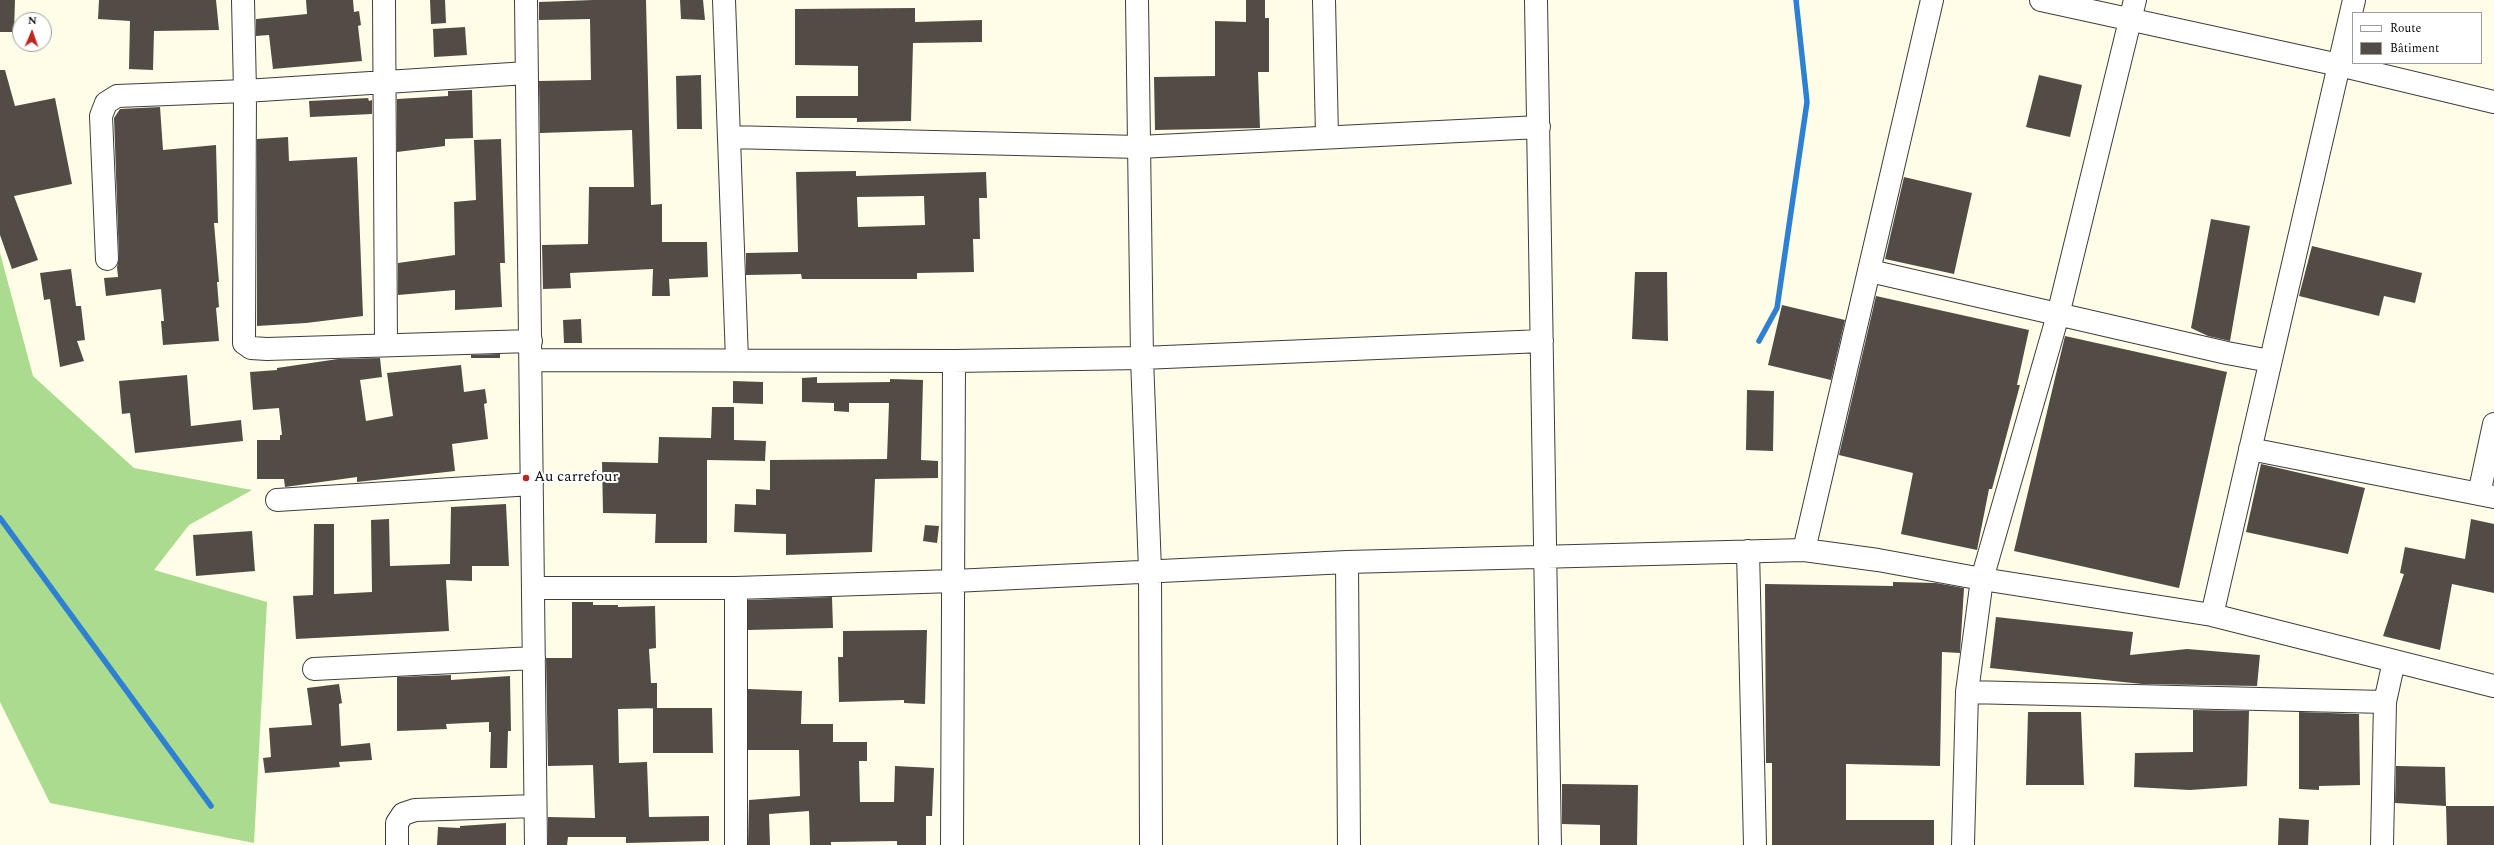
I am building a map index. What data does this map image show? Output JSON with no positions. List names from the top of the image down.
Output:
{
  "places": ["Au carrefour"],
  "legend": ["Route", "Bâtiment"],
  "north": "top"
}
